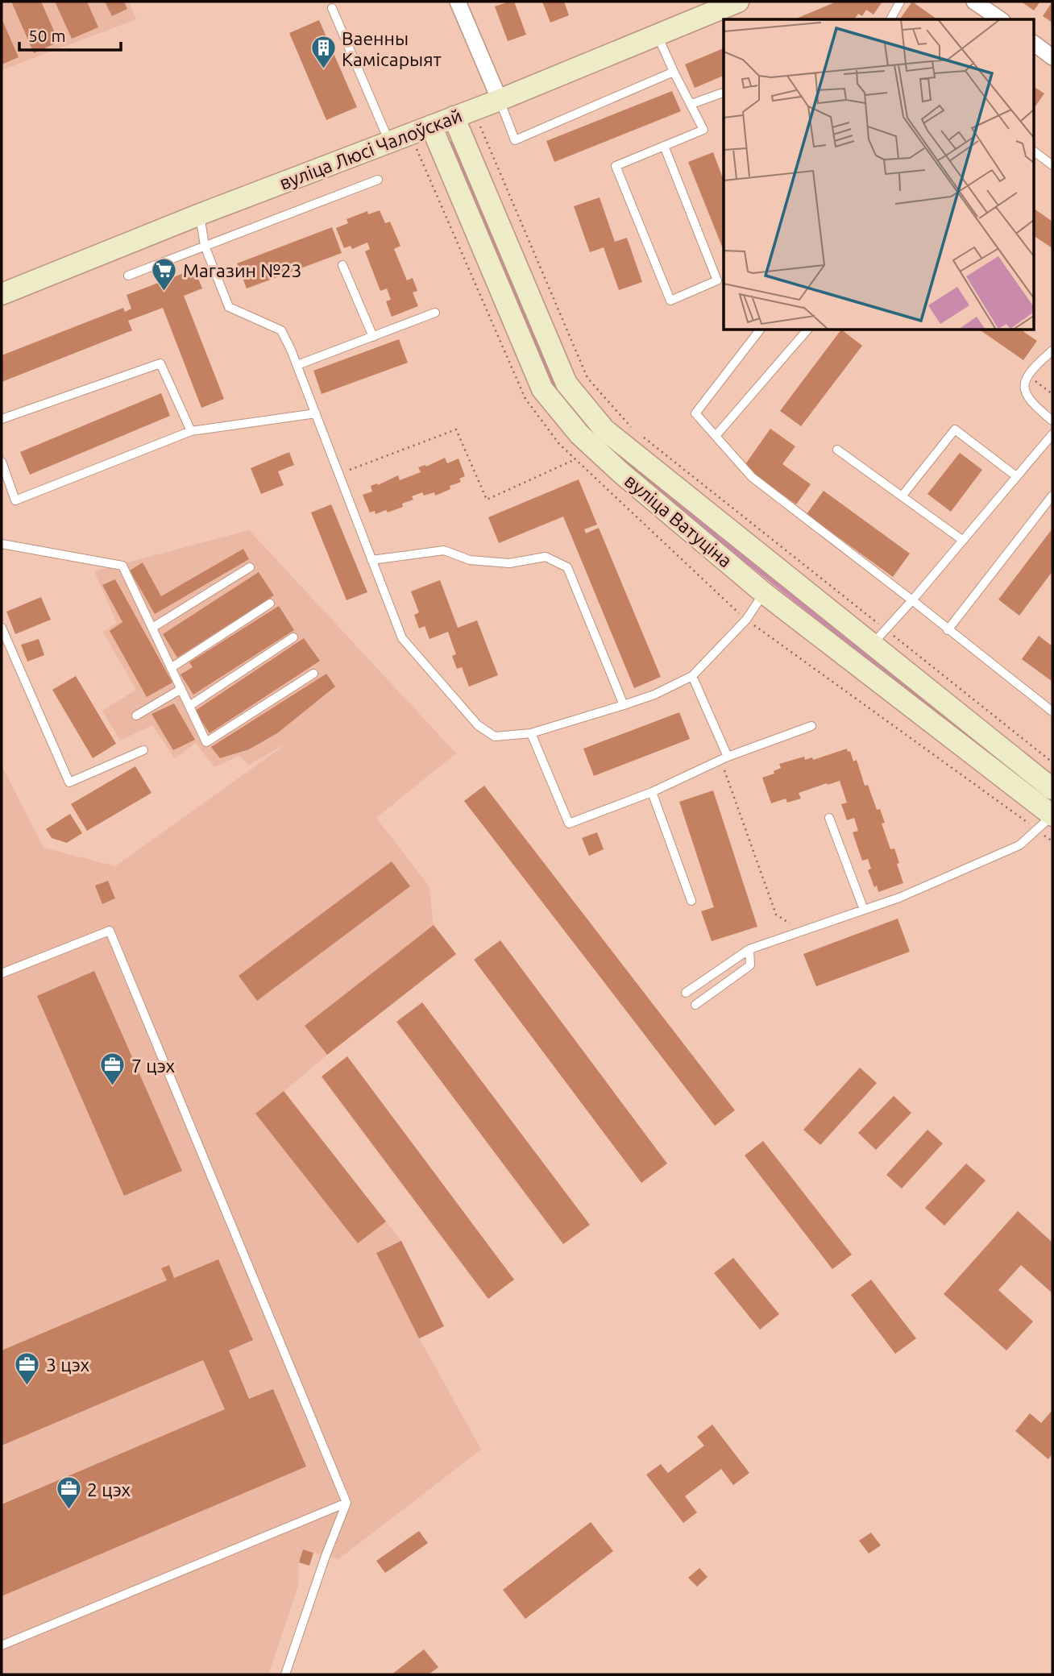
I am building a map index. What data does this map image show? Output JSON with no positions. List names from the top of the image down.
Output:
{
  "streets": {
    "street": ["вуліца Люсі Чалоўскай", "вуліца Ватуціна"]
  },
  "crossings": [
    ["вуліца Люсі Чалоўскай", "вуліца Ватуціна"]
  ],
  "places": {
    "building": ["Ваенны Камісарыят"],
    "supermarket": ["Магазин №23"],
    "office": ["7 цэх", "3 цэх", "2 цэх"]
  },
  "scale_bar": "50 m"
}
